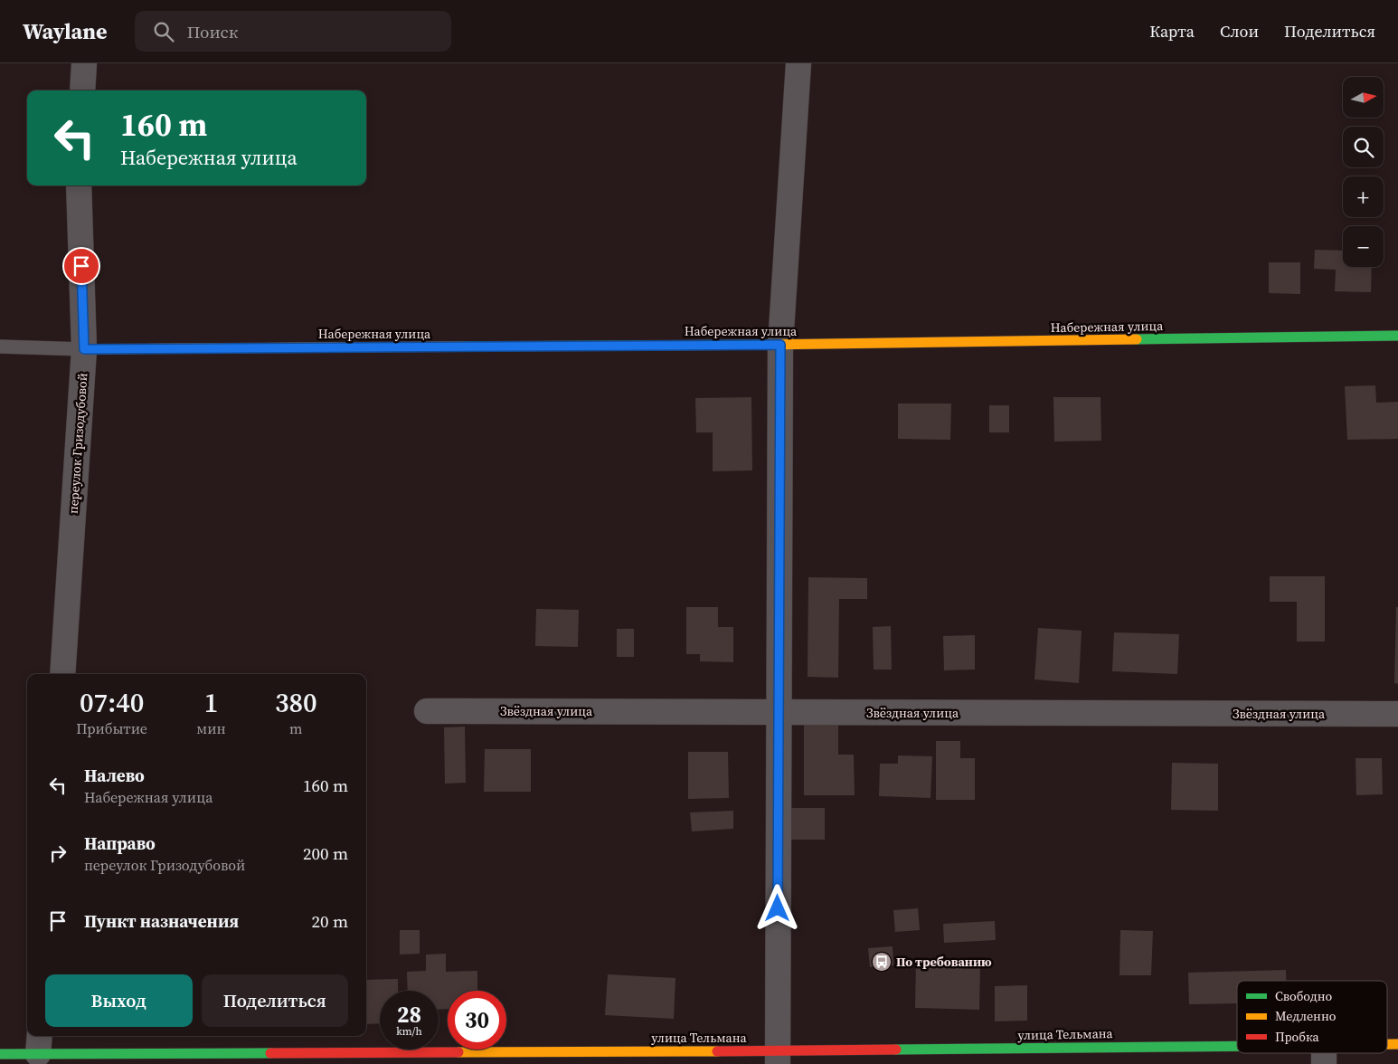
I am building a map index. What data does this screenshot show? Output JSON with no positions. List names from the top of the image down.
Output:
{
  "streets": {
    "street": [
      "Набережная улица",
      "переулок Гризодубовой",
      "Звёздная улица",
      "улица Тельмана"
    ]
  },
  "crossings": [
    ["Набережная улица", "переулок Гризодубовой"]
  ],
  "places": {
    "bus stop": ["По требованию"]
  },
  "legend": ["Свободно", "Медленно", "Пробка"],
  "north": "right",
  "page": {
    "header": "Waylane",
    "search": "Поиск",
    "nav": ["Карта", "Слои", "Поделиться"],
    "map_buttons": ["+", "−"],
    "turn": ["160 m", "Набережная улица"],
    "eta": [
      "07:40",
      "Прибытие",
      "1",
      "мин",
      "380",
      "m"
    ],
    "list": [
      {
        "name": "Налево",
        "note": "Набережная улица",
        "value": "160 m"
      },
      {
        "name": "Направо",
        "note": "переулок Гризодубовой",
        "value": "200 m"
      },
      {
        "name": "Пункт назначения",
        "value": "20 m"
      }
    ],
    "buttons": ["Выход", "Поделиться"],
    "speed": "28 km/h",
    "limit": "30"
  }
}
